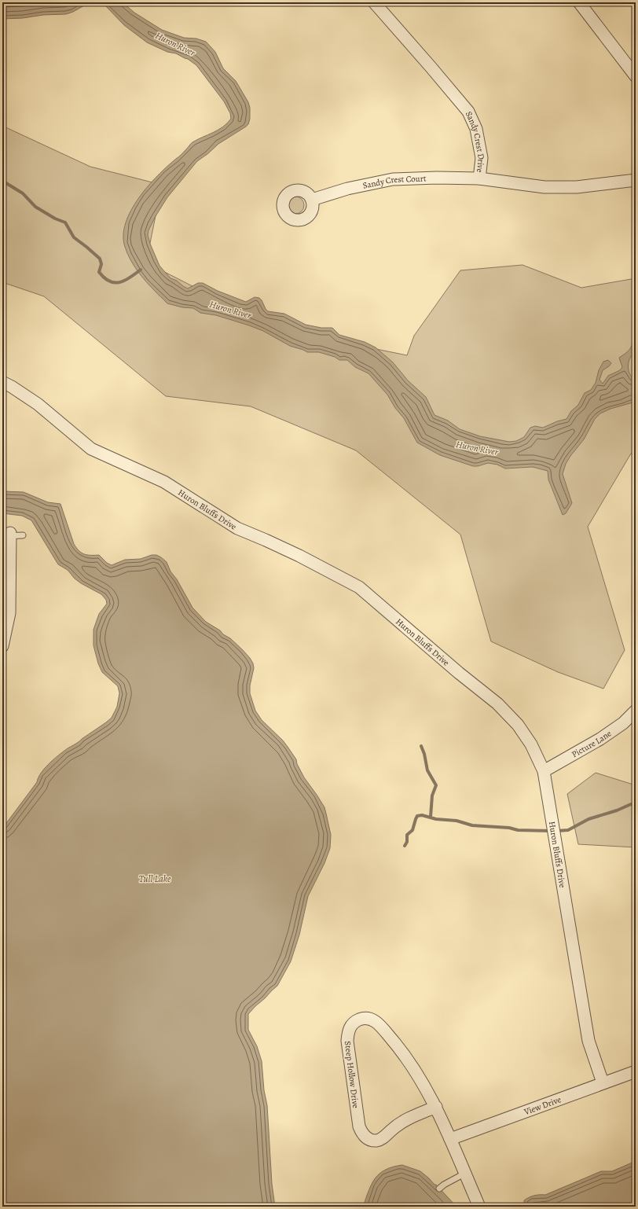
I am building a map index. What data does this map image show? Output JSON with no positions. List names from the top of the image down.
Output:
{
  "streets": {
    "street": [
      "Sandy Crest Drive",
      "Sandy Crest Court",
      "Huron Bluffs Drive",
      "Picture Lane",
      "Steep Hollow Drive",
      "View Drive"
    ]
  },
  "crossings": [
    ["Sandy Crest Drive", "Sandy Crest Court"],
    ["Huron Bluffs Drive", "Picture Lane"],
    ["Huron Bluffs Drive", "View Drive"],
    ["Steep Hollow Drive", "View Drive"]
  ],
  "water": ["Huron River", "Tull Lake"]
}
